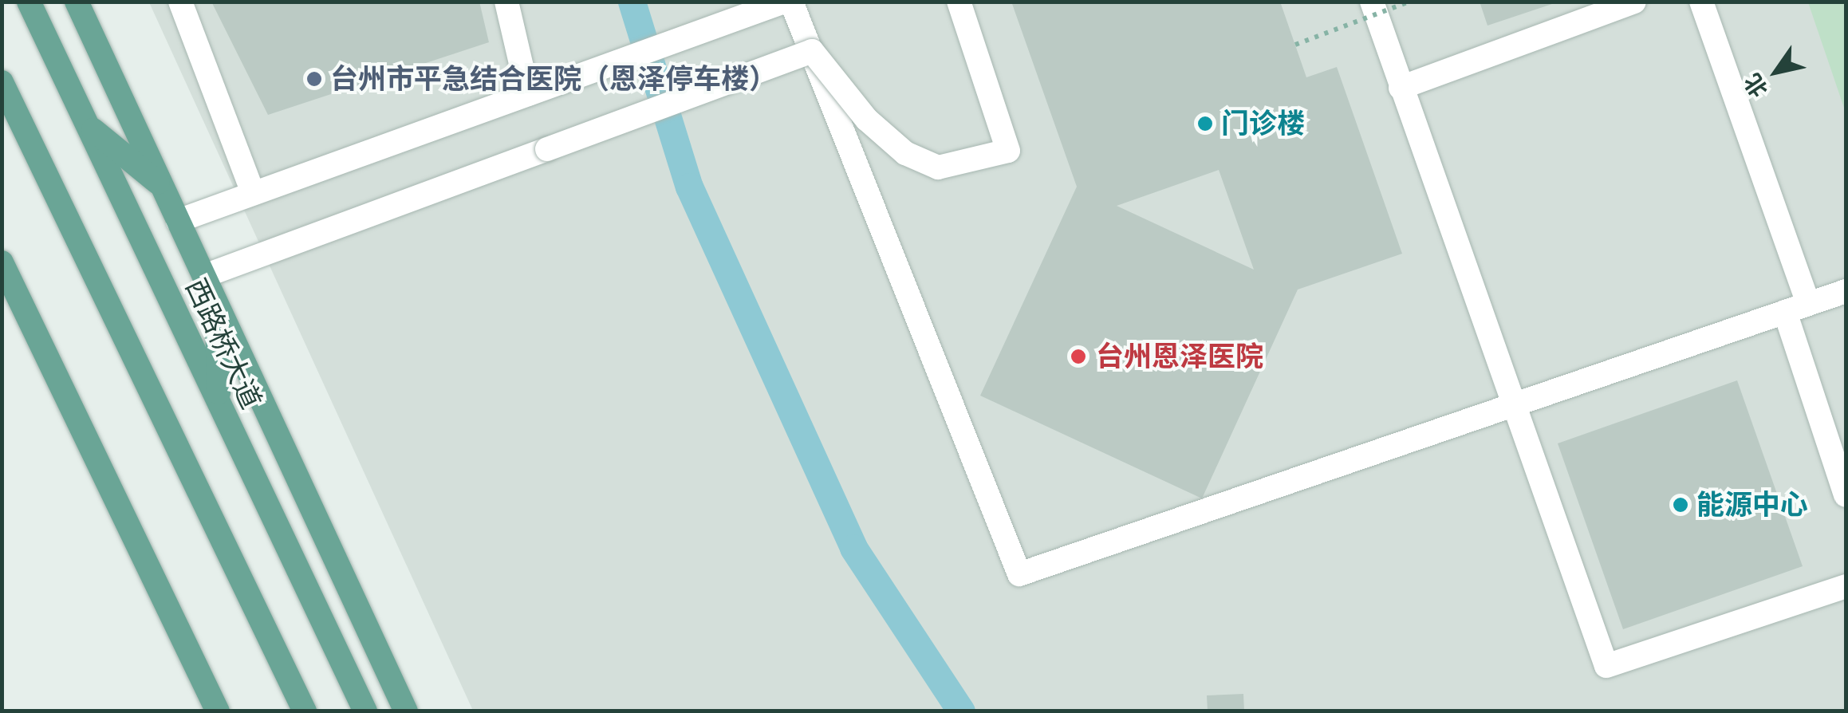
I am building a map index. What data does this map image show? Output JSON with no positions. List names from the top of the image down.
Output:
{
  "streets": {
    "main road": ["西路桥大道"]
  },
  "places": [
    "台州市平急结合医院（恩泽停车楼）",
    "门诊楼",
    "台州恩泽医院",
    "能源中心"
  ],
  "north": "bottom left"
}
